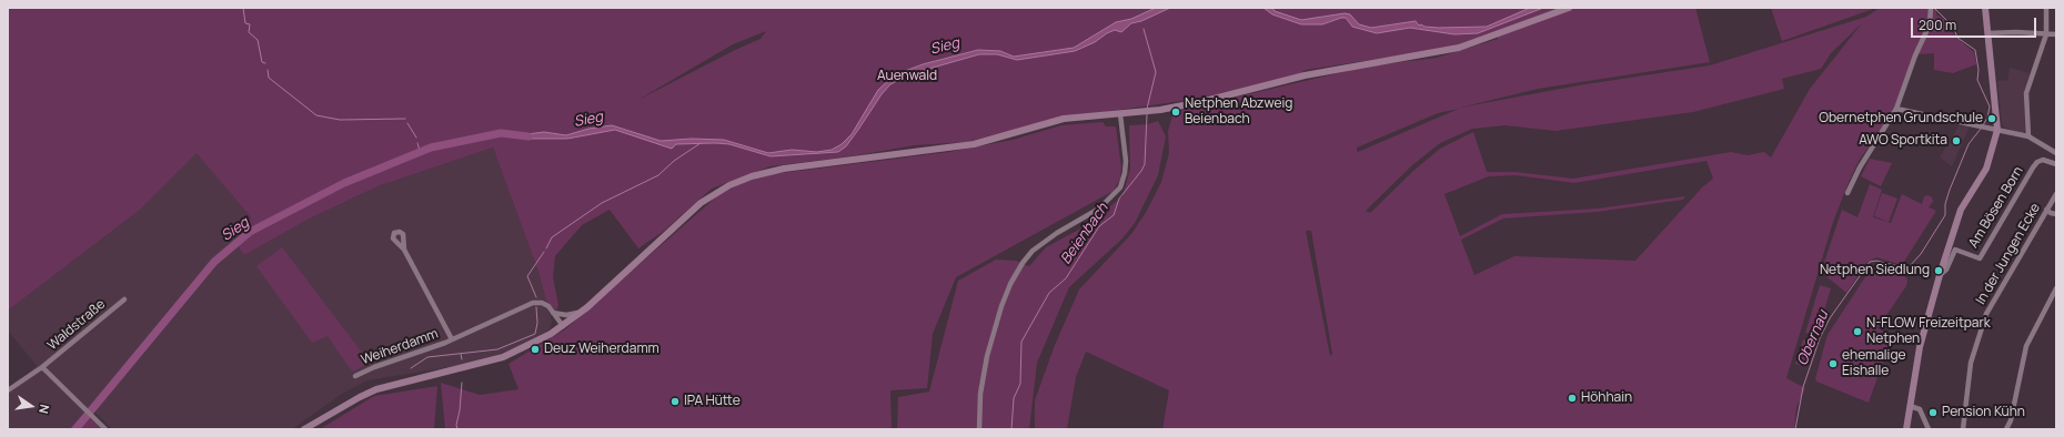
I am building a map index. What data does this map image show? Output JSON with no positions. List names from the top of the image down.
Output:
{
  "streets": {
    "street": [
      "Am Bösen Born",
      "In der Jungen Ecke",
      "Waldstraße",
      "Weiherdamm"
    ]
  },
  "water": ["Sieg", "Beienbach", "Obernau"],
  "parks": ["Auenwald"],
  "places": [
    "Netphen Abzweig Beienbach",
    "Obernetphen Grundschule",
    "AWO Sportkita",
    "Netphen Siedlung",
    "N-FLOW Freizeitpark Netphen",
    "Deuz Weiherdamm",
    "ehemalige Eishalle",
    "Höhhain",
    "IPA Hütte",
    "Pension Kühn"
  ],
  "scale_bar": "200 m",
  "north": "right"
}
